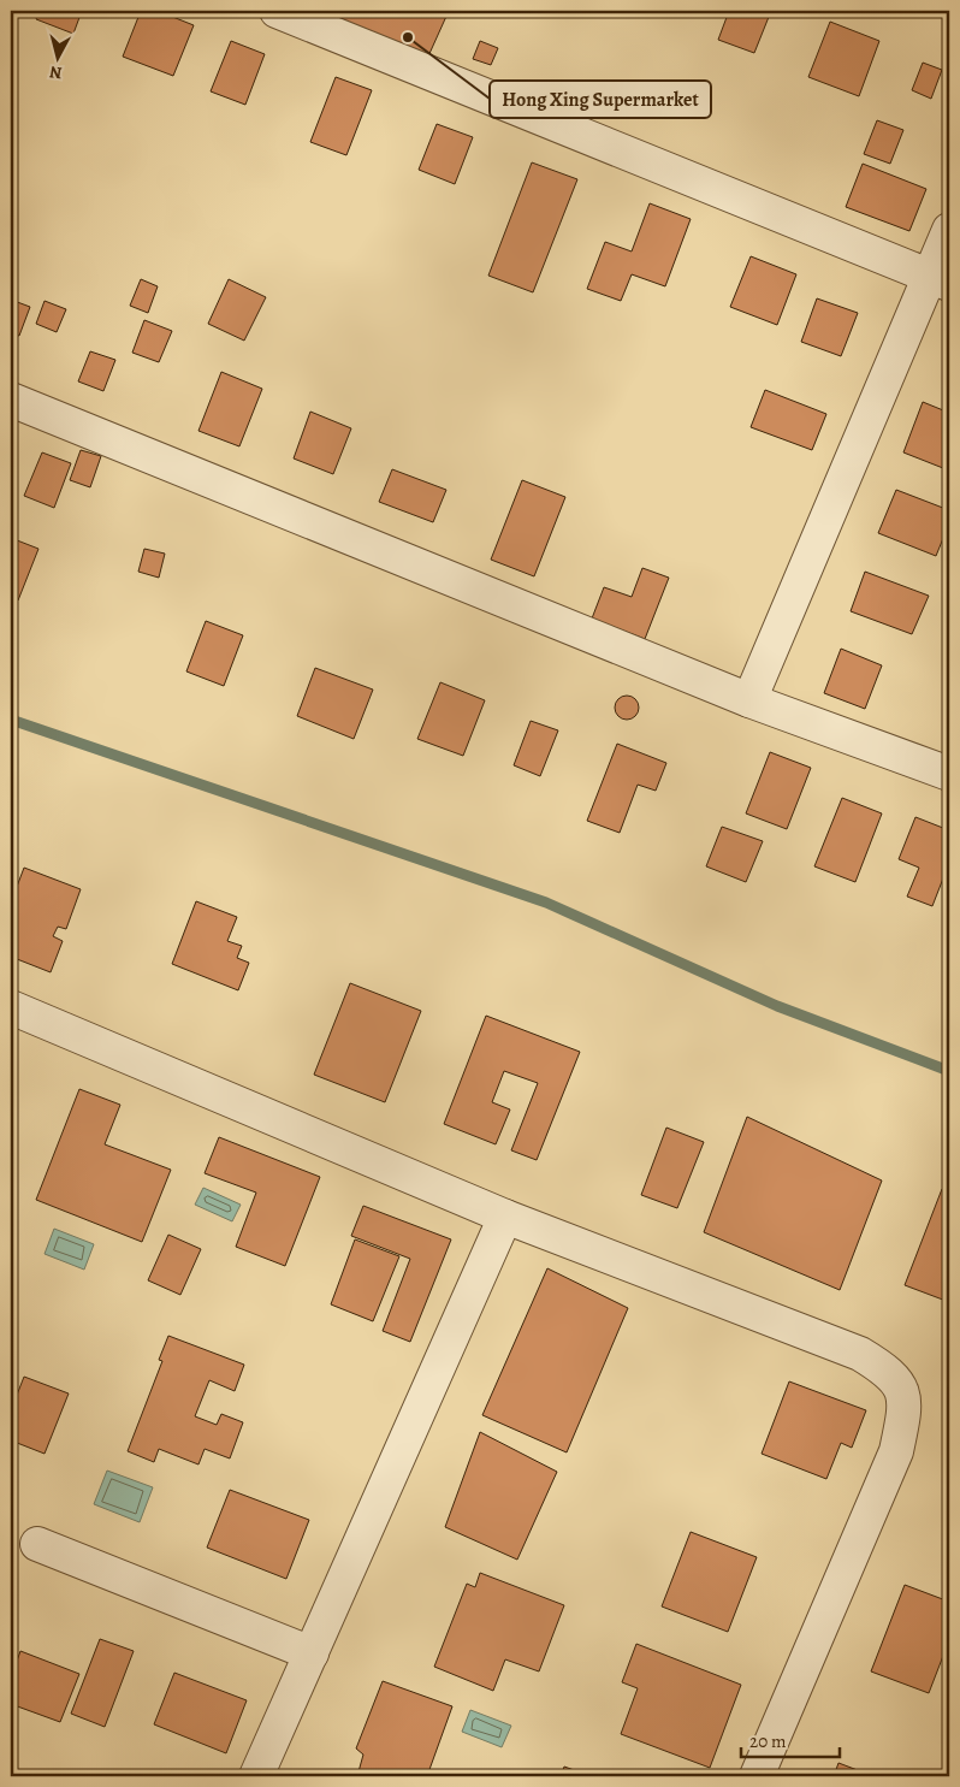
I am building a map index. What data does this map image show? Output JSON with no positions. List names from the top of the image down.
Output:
{
  "places": ["Hong Xing Supermarket"],
  "scale_bar": "20 m",
  "north": "bottom"
}
